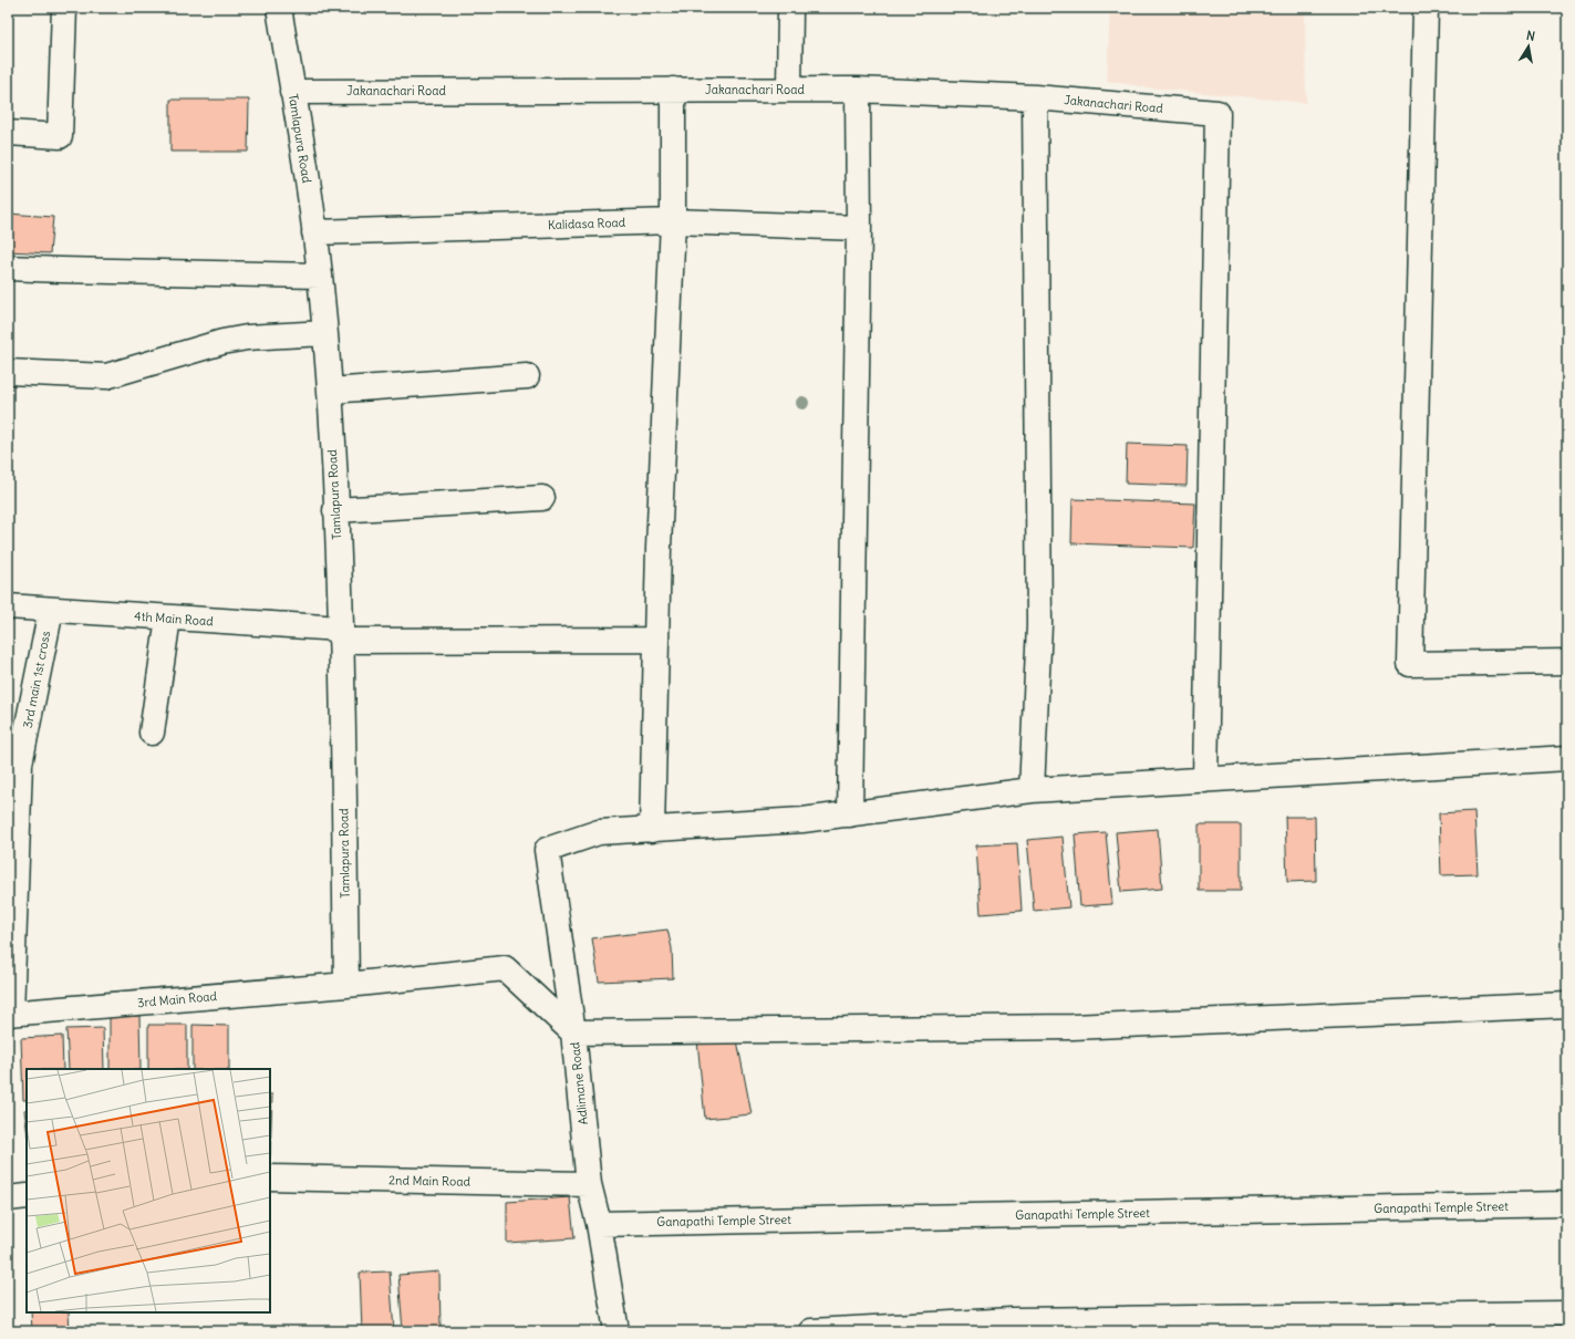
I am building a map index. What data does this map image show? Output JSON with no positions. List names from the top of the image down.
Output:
{
  "streets": {
    "street": [
      "Jakanachari Road",
      "Tamlapura Road",
      "Kalidasa Road",
      "4th Main Road",
      "3rd main 1st cross",
      "3rd Main Road",
      "Adlimane Road",
      "2nd Main Road",
      "Ganapathi Temple Street"
    ]
  },
  "crossings": [
    ["Jakanachari Road", "Tamlapura Road"],
    ["Tamlapura Road", "Kalidasa Road"],
    ["Tamlapura Road", "4th Main Road"],
    ["Tamlapura Road", "3rd Main Road"],
    ["Tamlapura Road", "Adlimane Road"],
    ["4th Main Road", "3rd main 1st cross"],
    ["3rd main 1st cross", "3rd Main Road"],
    ["3rd Main Road", "Adlimane Road"],
    ["Adlimane Road", "2nd Main Road"],
    ["Adlimane Road", "Ganapathi Temple Street"]
  ],
  "north": "top"
}
